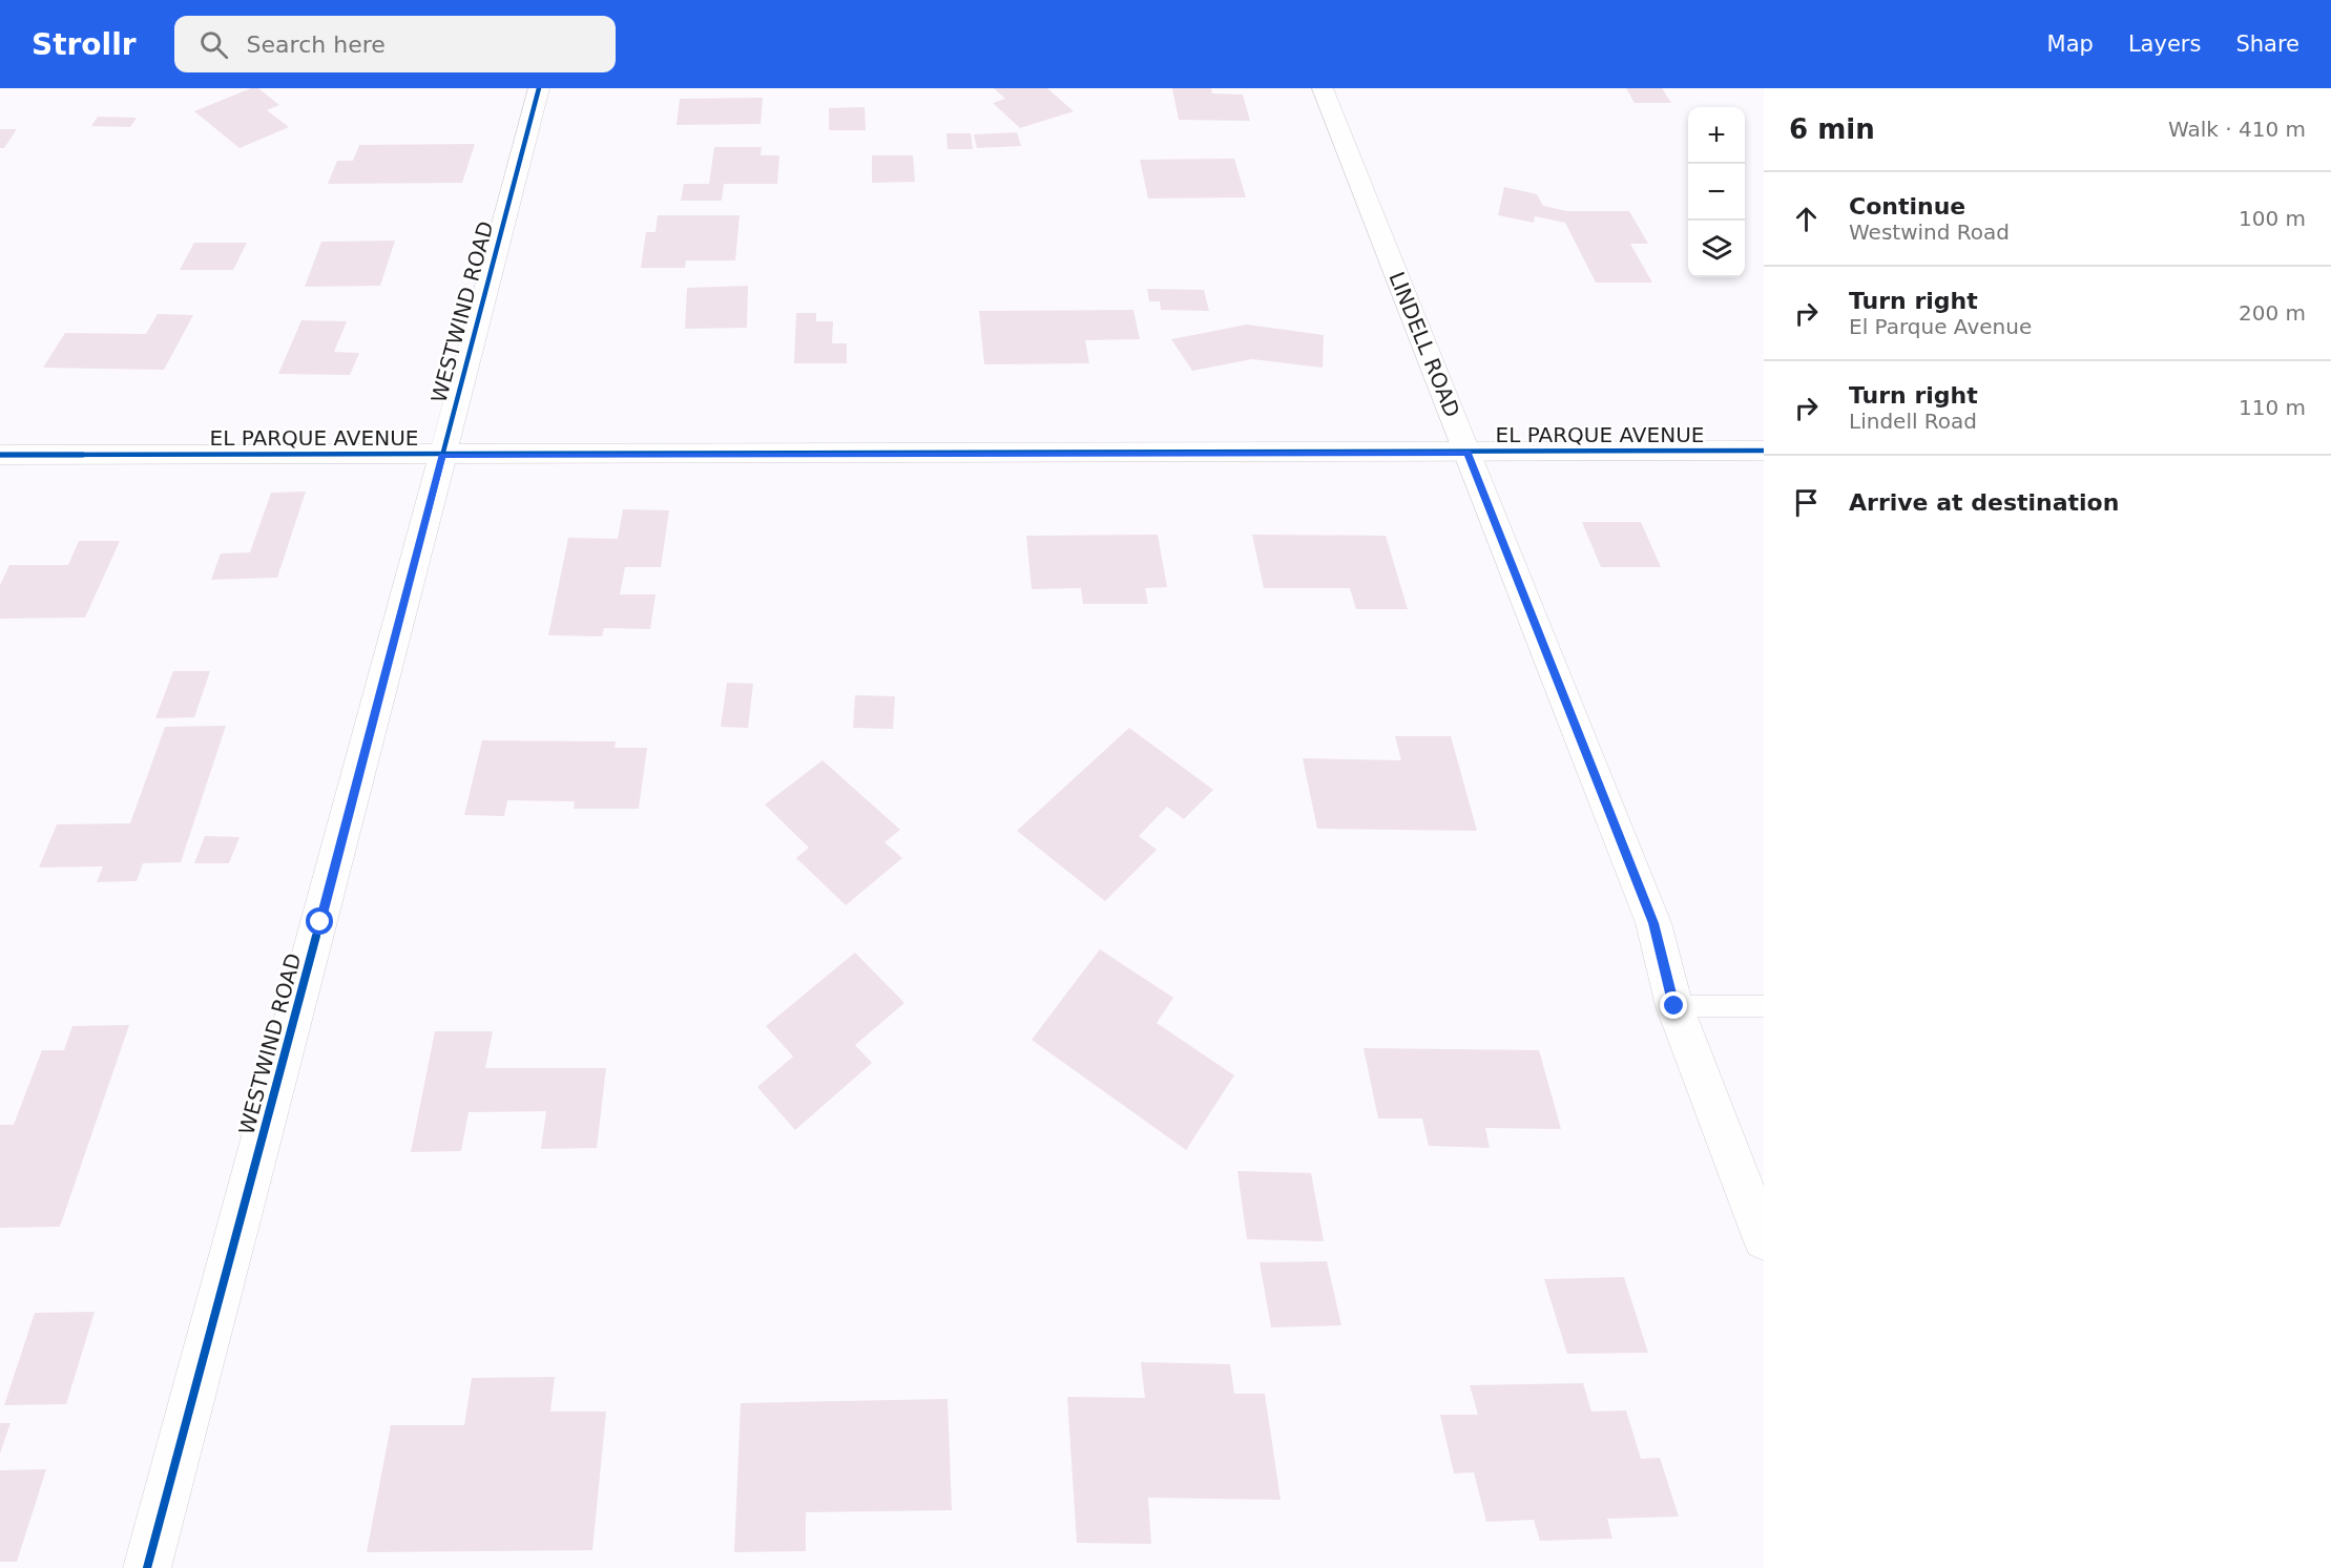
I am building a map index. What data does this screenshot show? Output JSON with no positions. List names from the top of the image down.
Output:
{
  "streets": {
    "street": ["WESTWIND ROAD", "LINDELL ROAD", "EL PARQUE AVENUE"]
  },
  "crossings": [
    ["WESTWIND ROAD", "EL PARQUE AVENUE"],
    ["LINDELL ROAD", "EL PARQUE AVENUE"]
  ],
  "page": {
    "header": "Strollr",
    "search": "Search here",
    "nav": ["Map", "Layers", "Share"],
    "heading": ["6 min", "Walk · 410 m"],
    "map_buttons": ["+", "−"],
    "list": [
      ["Continue", "Westwind Road", "100 m"],
      ["Turn right", "El Parque Avenue", "200 m"],
      ["Turn right", "Lindell Road", "110 m"],
      "Arrive at destination"
    ]
  }
}
